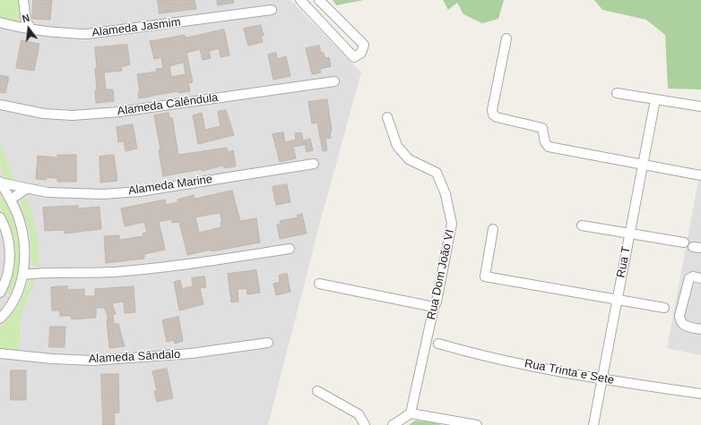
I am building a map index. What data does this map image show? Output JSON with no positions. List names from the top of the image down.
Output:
{
  "streets": {
    "street": [
      "Alameda Jasmim",
      "Alameda Calêndula",
      "Alameda Marine",
      "Rua T",
      "Rua Dom João VI",
      "Alameda Sândalo",
      "Rua Trinta e Sete"
    ]
  },
  "crossings": [
    ["Rua T", "Rua Trinta e Sete"]
  ],
  "north": "top"
}
